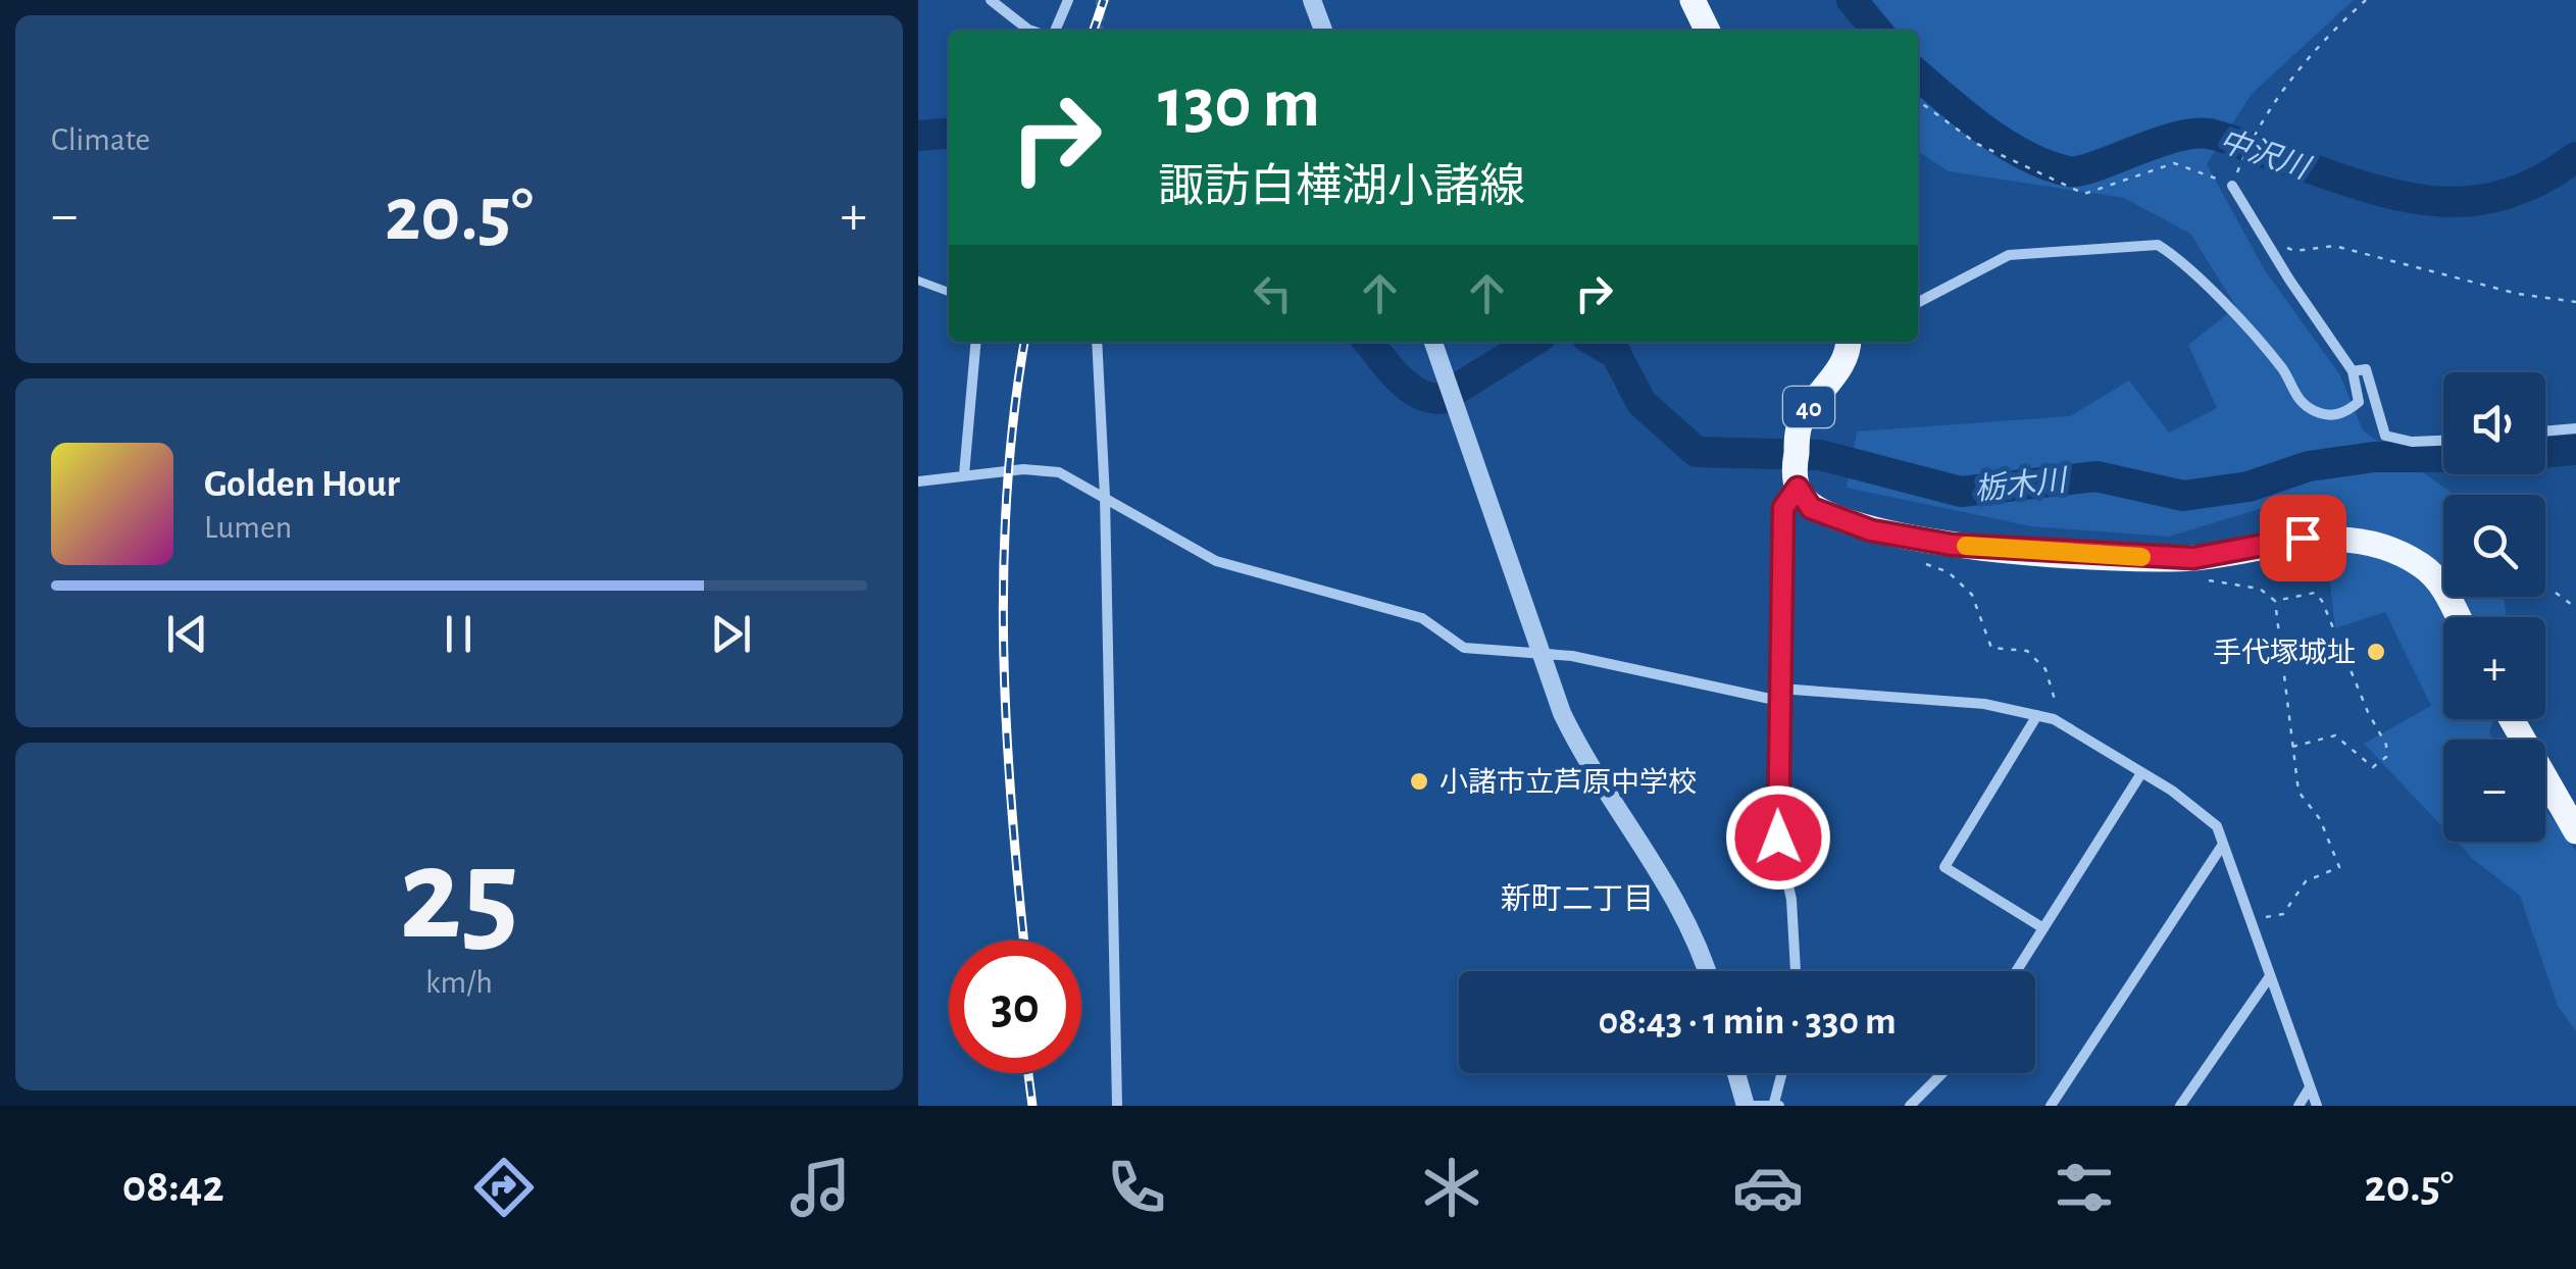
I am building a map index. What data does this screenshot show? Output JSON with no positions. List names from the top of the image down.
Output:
{
  "streets": {
    "main road": ["40"]
  },
  "districts": ["新町二丁目"],
  "water": ["中沢川", "栃木川"],
  "places": ["手代塚城址", "小諸市立芦原中学校"],
  "page": {
    "tile": [
      "Climate",
      ["25", "km/h"]
    ],
    "turn": ["130 m", "諏訪白樺湖小諸線"],
    "heat": ["−", "20.5°", "+"],
    "map_buttons": ["+", "−"],
    "song": ["Golden Hour", "Lumen"],
    "limit": "30",
    "trip": "08:43 · 1 min · 330 m",
    "tabs": ["08:42", "20.5°"]
  }
}
